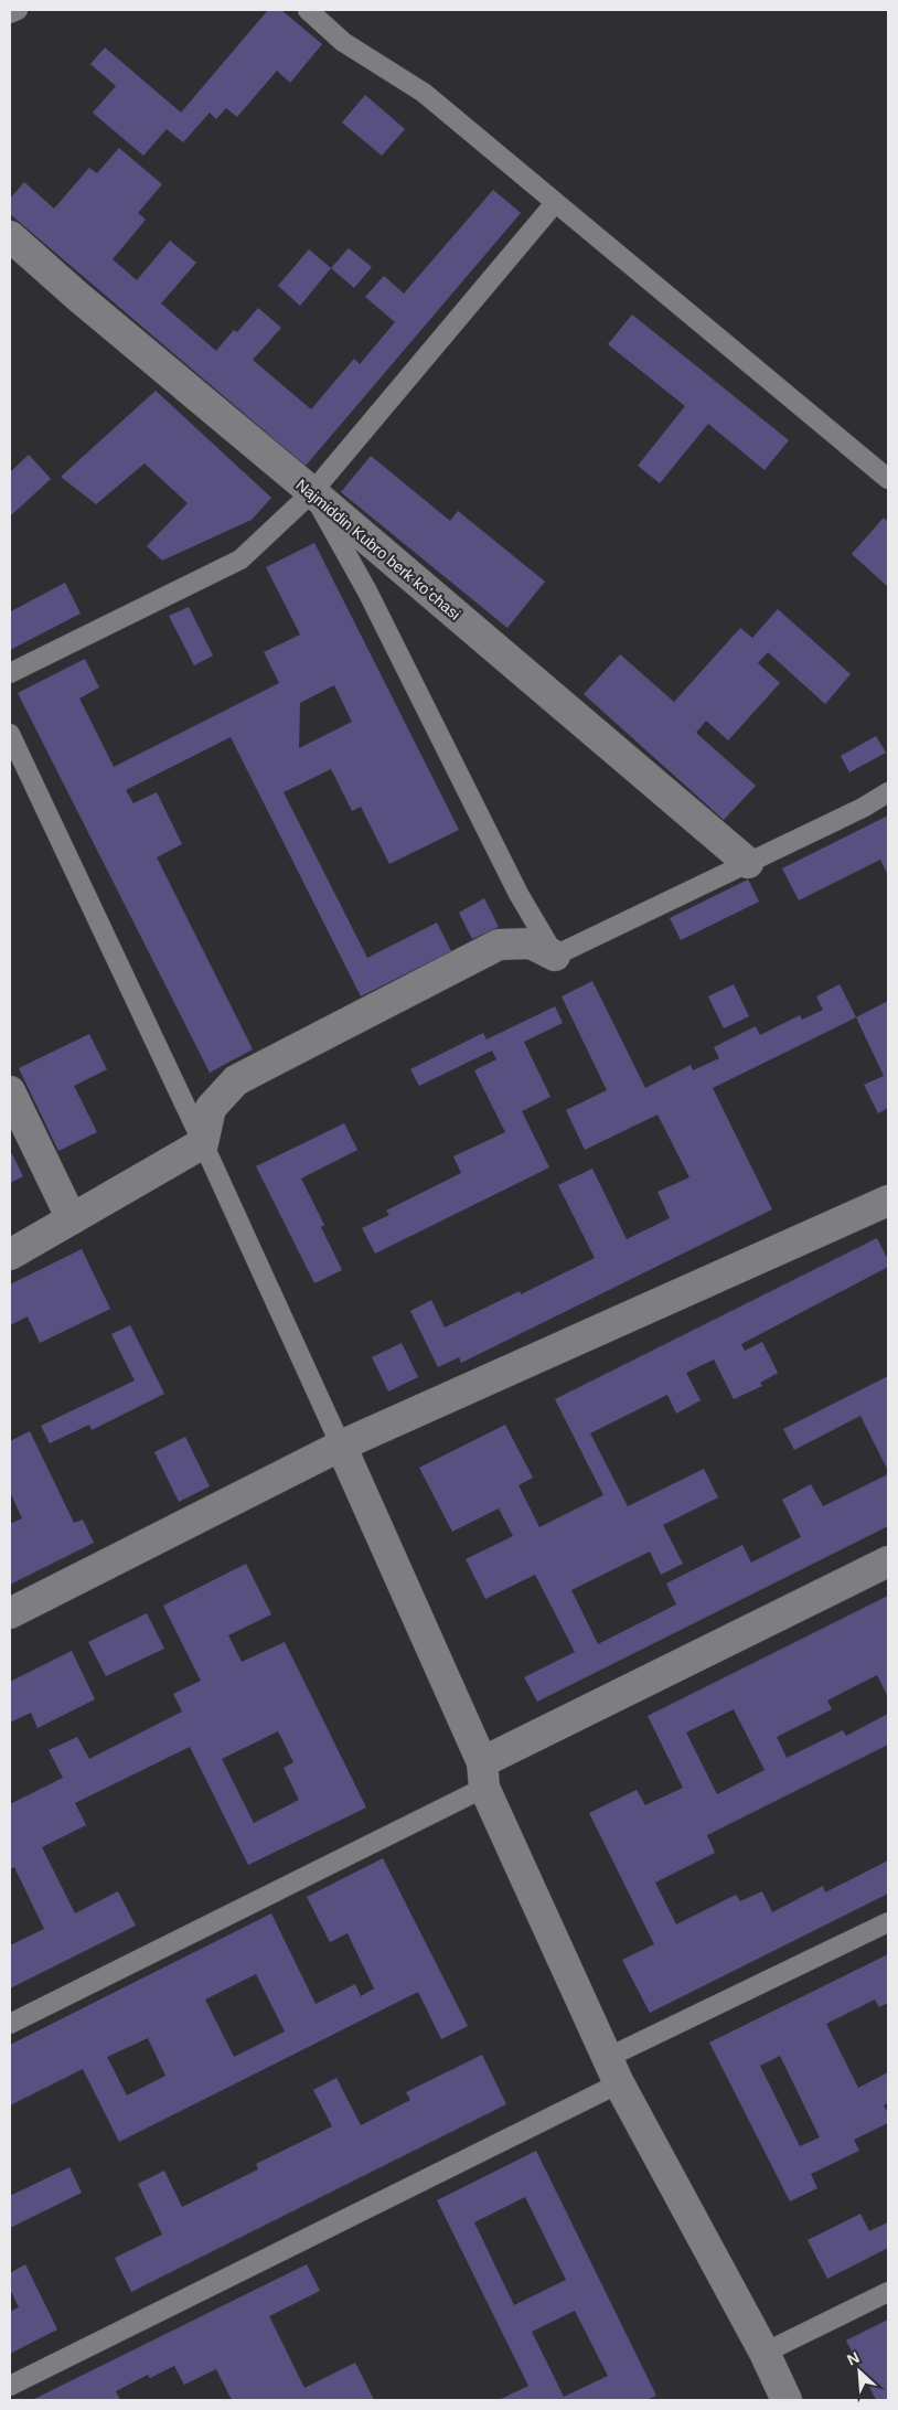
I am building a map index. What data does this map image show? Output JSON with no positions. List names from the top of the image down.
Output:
{
  "streets": {
    "street": ["Najmiddin Kubro berk koʻchasi"]
  },
  "north": "top left"
}
